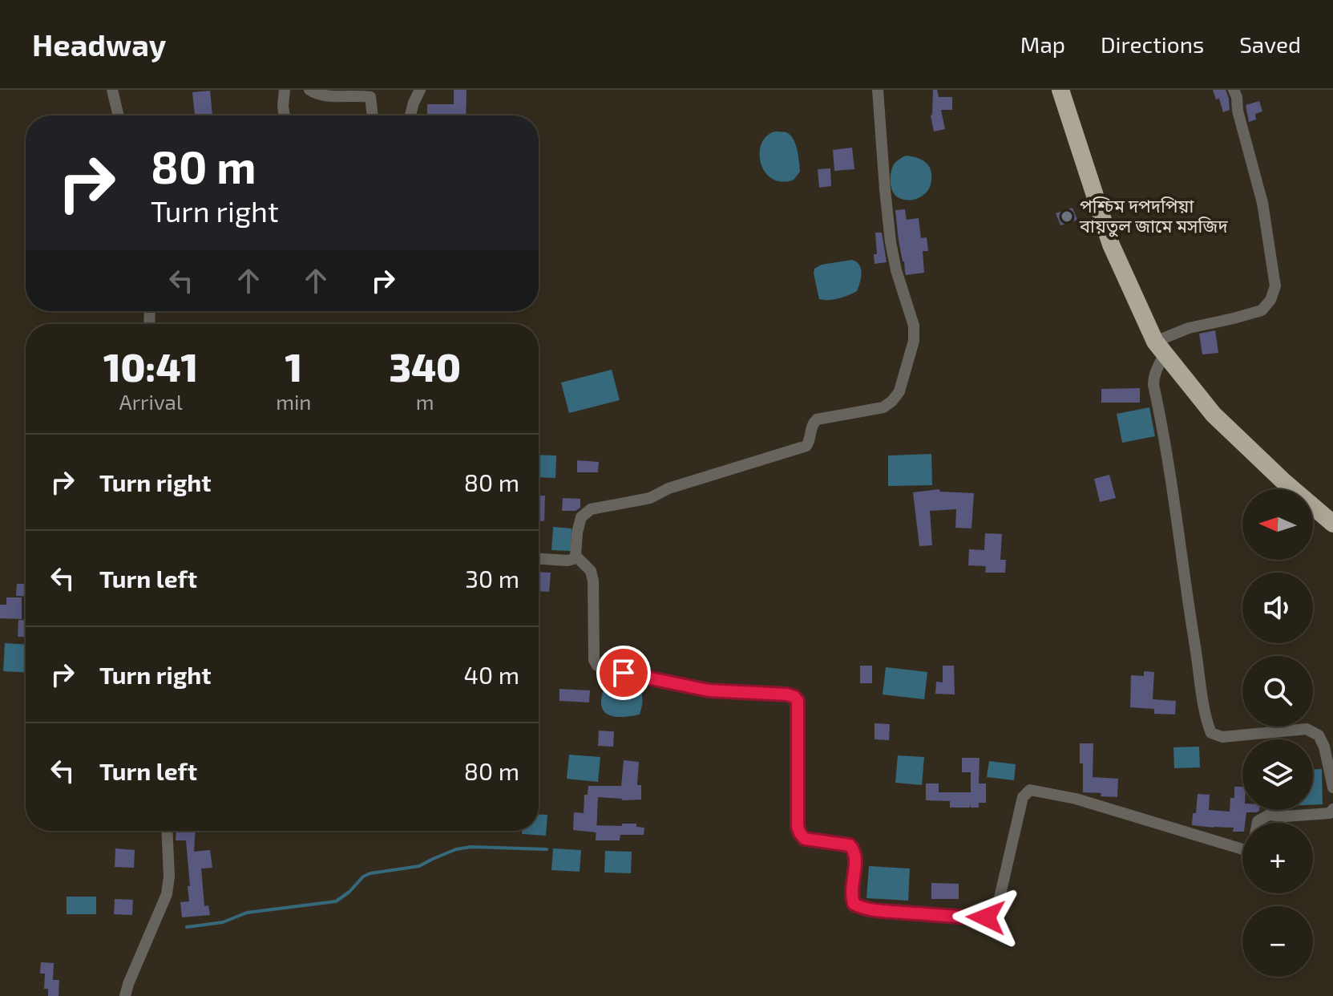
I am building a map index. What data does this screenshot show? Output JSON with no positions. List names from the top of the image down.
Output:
{
  "places": ["পশ্চিম দপদপিয়া বায়তুল জামে মসজিদ"],
  "north": "left",
  "page": {
    "header": "Headway",
    "nav": ["Map", "Directions", "Saved"],
    "turn": ["80 m", "Turn right"],
    "eta": [
      "10:41",
      "Arrival",
      "1",
      "min",
      "340",
      "m"
    ],
    "list": [
      {
        "name": "Turn right",
        "value": "80 m"
      },
      {
        "name": "Turn left",
        "value": "30 m"
      },
      {
        "name": "Turn right",
        "value": "40 m"
      },
      {
        "name": "Turn left",
        "value": "80 m"
      }
    ],
    "map_buttons": ["+", "−"]
  }
}
